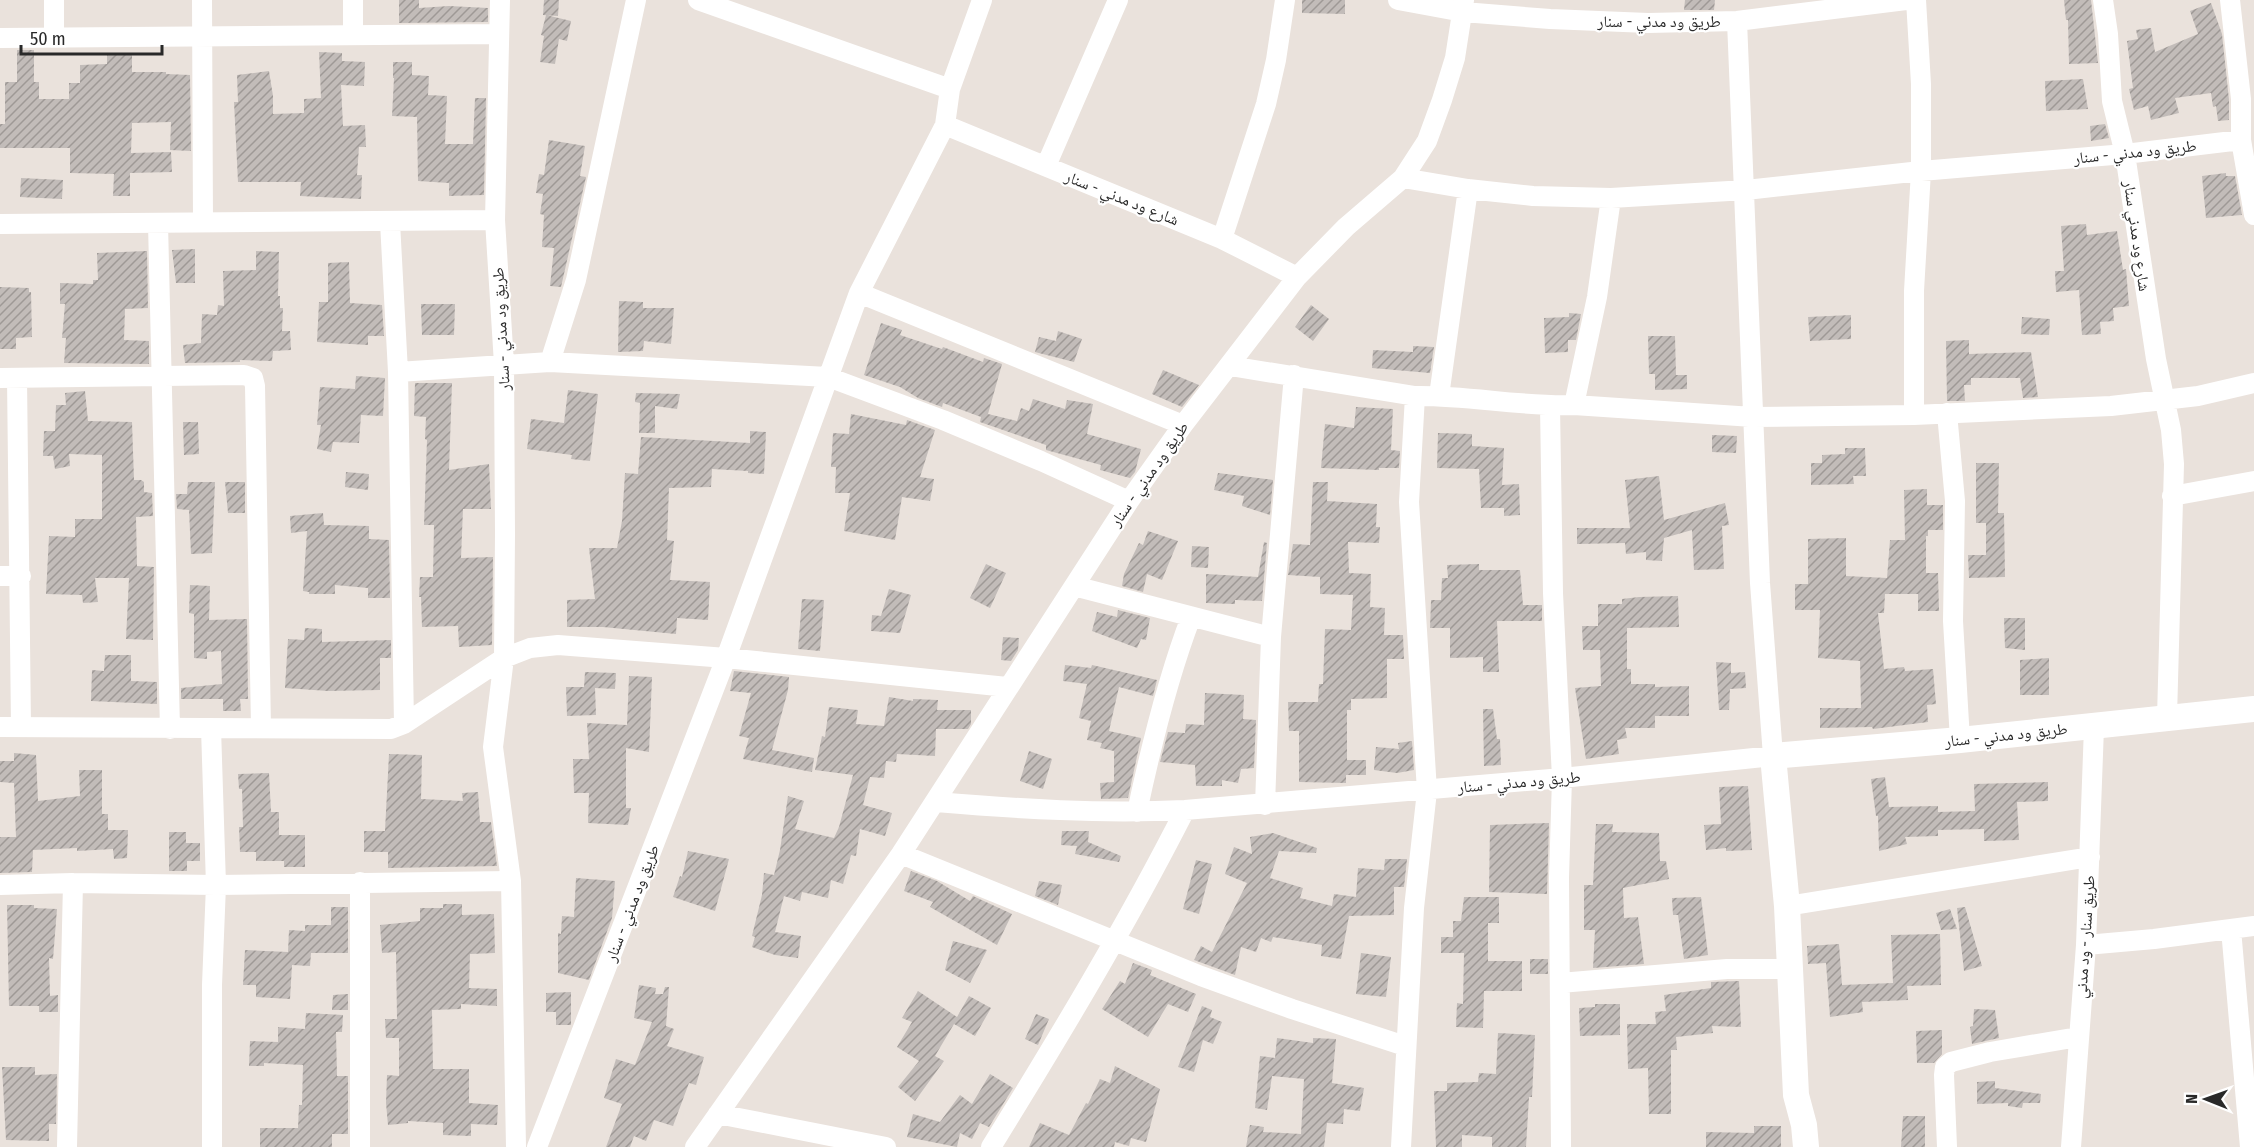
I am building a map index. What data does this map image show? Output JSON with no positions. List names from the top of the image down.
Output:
{
  "streets": {
    "street": [
      "طريق ود مدني - سنار",
      "شارع ود مدني - سنار",
      "شارع ود مدني سنار",
      "طريق سنار - ود مدني"
    ]
  },
  "crossings": [
    ["طريق ود مدني - سنار", "شارع ود مدني - سنار"],
    ["طريق ود مدني - سنار", "شارع ود مدني سنار"],
    ["طريق ود مدني - سنار", "طريق سنار - ود مدني"]
  ],
  "scale_bar": "50 m",
  "north": "left"
}
